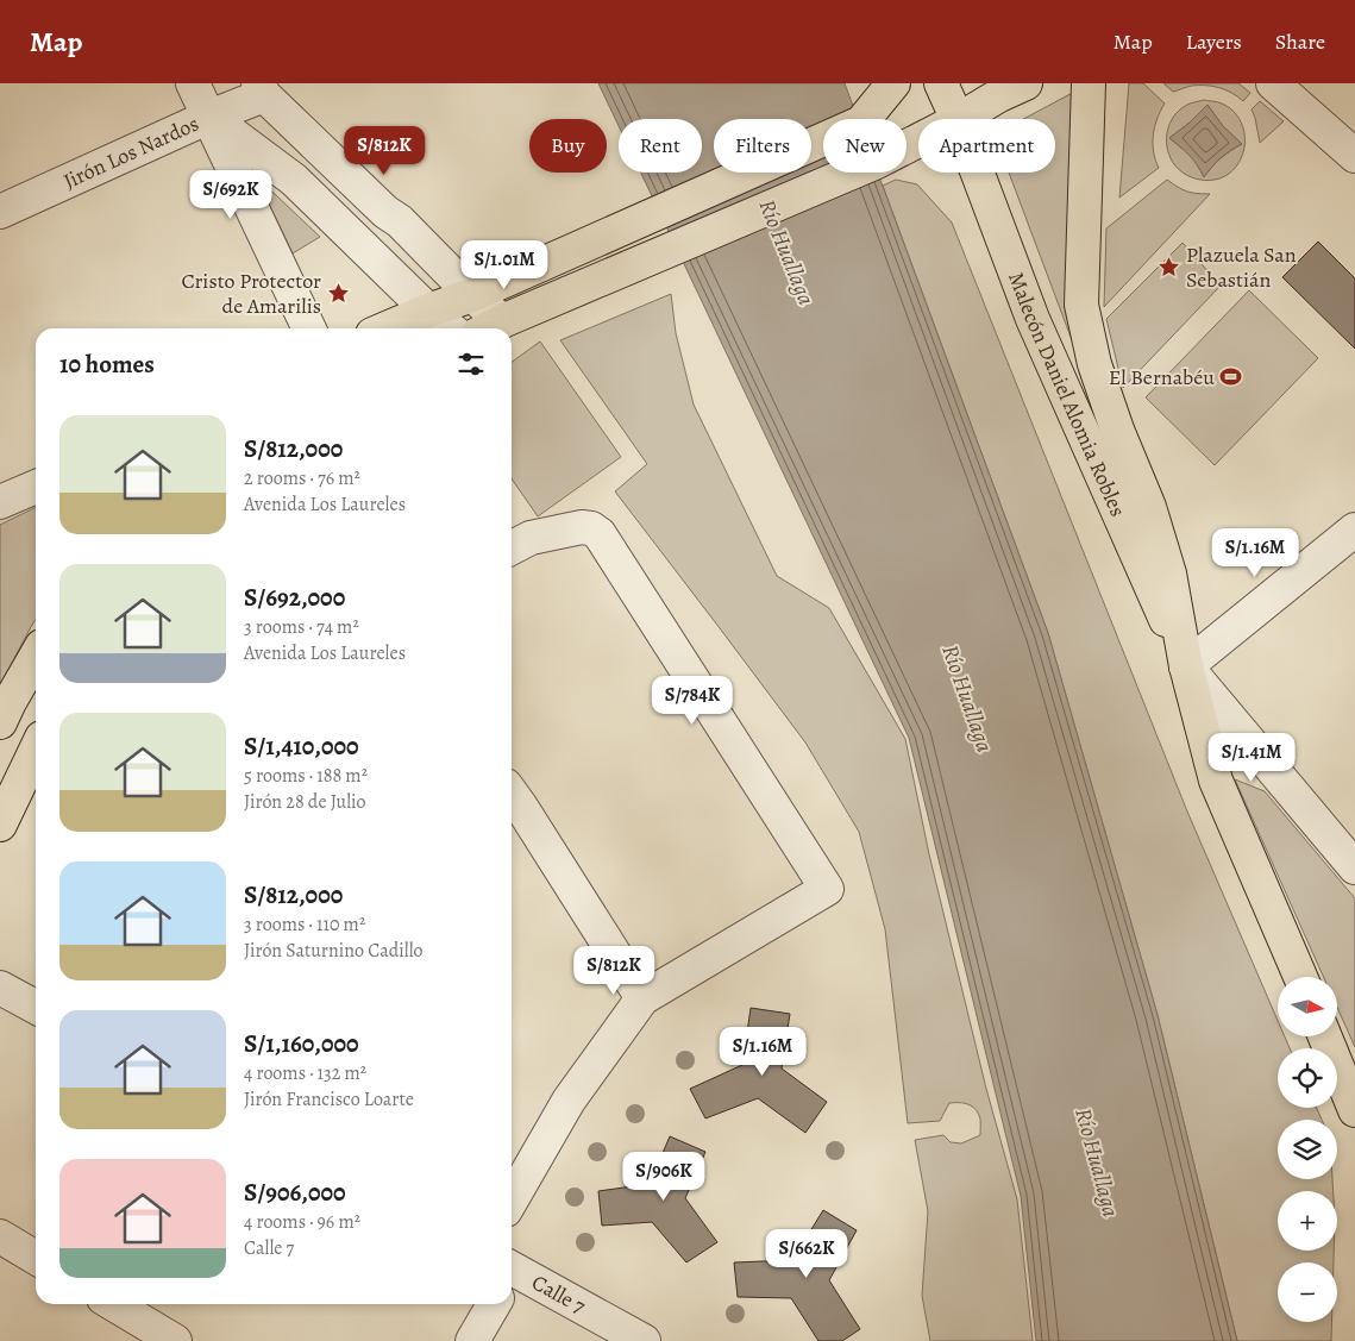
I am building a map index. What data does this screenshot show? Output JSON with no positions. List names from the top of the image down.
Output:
{
  "streets": {
    "main road": ["Malecón Daniel Alomia Robles"],
    "street": ["Jirón Los Nardos", "Calle 7"]
  },
  "water": ["Río Huallaga"],
  "places": {
    "place": ["Plazuela San Sebastián", "Cristo Protector de Amarilis"],
    "sports": ["El Bernabéu"]
  },
  "north": "right",
  "page": {
    "header": "Map",
    "nav": ["Map", "Layers", "Share"],
    "chip": [
      "Buy",
      "Rent",
      "Filters",
      "New",
      "Apartment"
    ],
    "price": [
      "S/812K",
      "S/692K",
      "S/1.01M",
      "S/1.16M",
      "S/784K",
      "S/1.41M",
      "S/812K",
      "S/1.16M",
      "S/906K",
      "S/662K"
    ],
    "heading": "10 homes",
    "list": [
      {
        "name": "S/812,000",
        "note": "2 rooms · 76 m² · Avenida Los Laureles"
      },
      {
        "name": "S/692,000",
        "note": "3 rooms · 74 m² · Avenida Los Laureles"
      },
      {
        "name": "S/1,410,000",
        "note": "5 rooms · 188 m² · Jirón 28 de Julio"
      },
      {
        "name": "S/812,000",
        "note": "3 rooms · 110 m² · Jirón Saturnino Cadillo"
      },
      {
        "name": "S/1,160,000",
        "note": "4 rooms · 132 m² · Jirón Francisco Loarte"
      },
      {
        "name": "S/906,000",
        "note": "4 rooms · 96 m² · Calle 7"
      }
    ],
    "map_buttons": ["+", "−"]
  }
}
